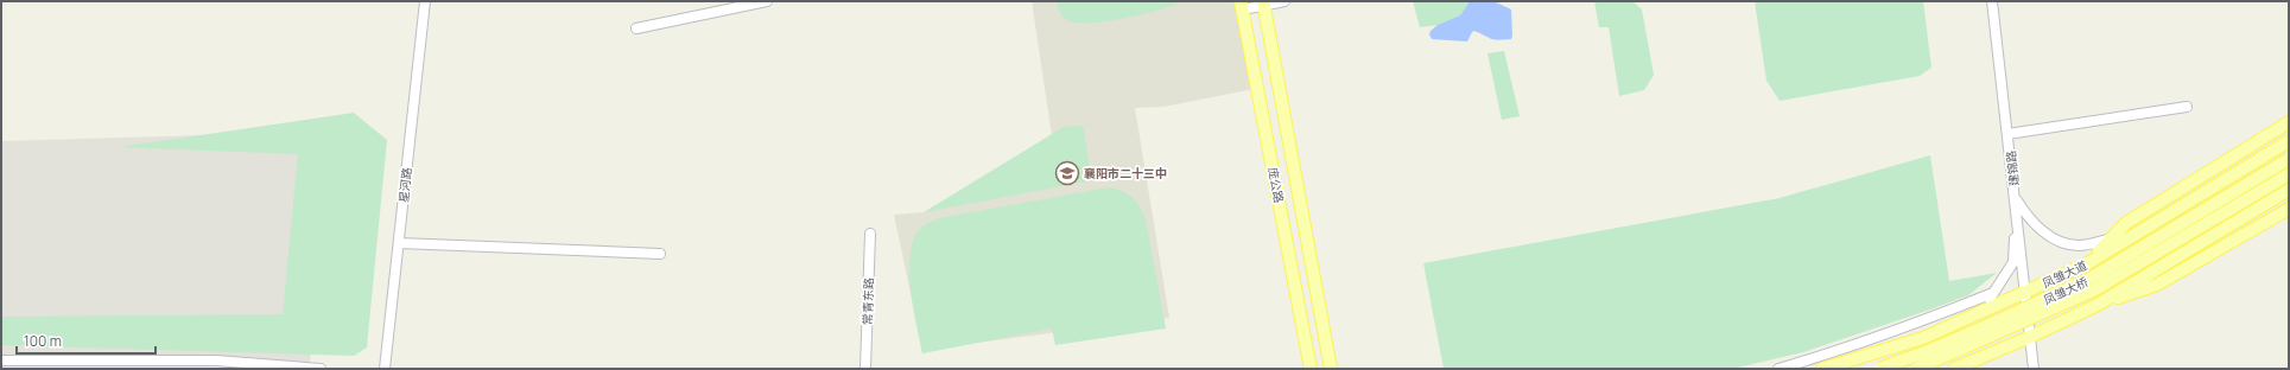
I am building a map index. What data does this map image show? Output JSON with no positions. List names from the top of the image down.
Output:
{
  "streets": {
    "main road": ["庞公路", "凤雏大道", "凤雏大桥"],
    "street": ["建锦路", "星河路", "常青东路"]
  },
  "crossings": [
    ["建锦路", "凤雏大道"]
  ],
  "places": {
    "school or university": ["襄阳市二十三中"]
  },
  "scale_bar": "100 m"
}
